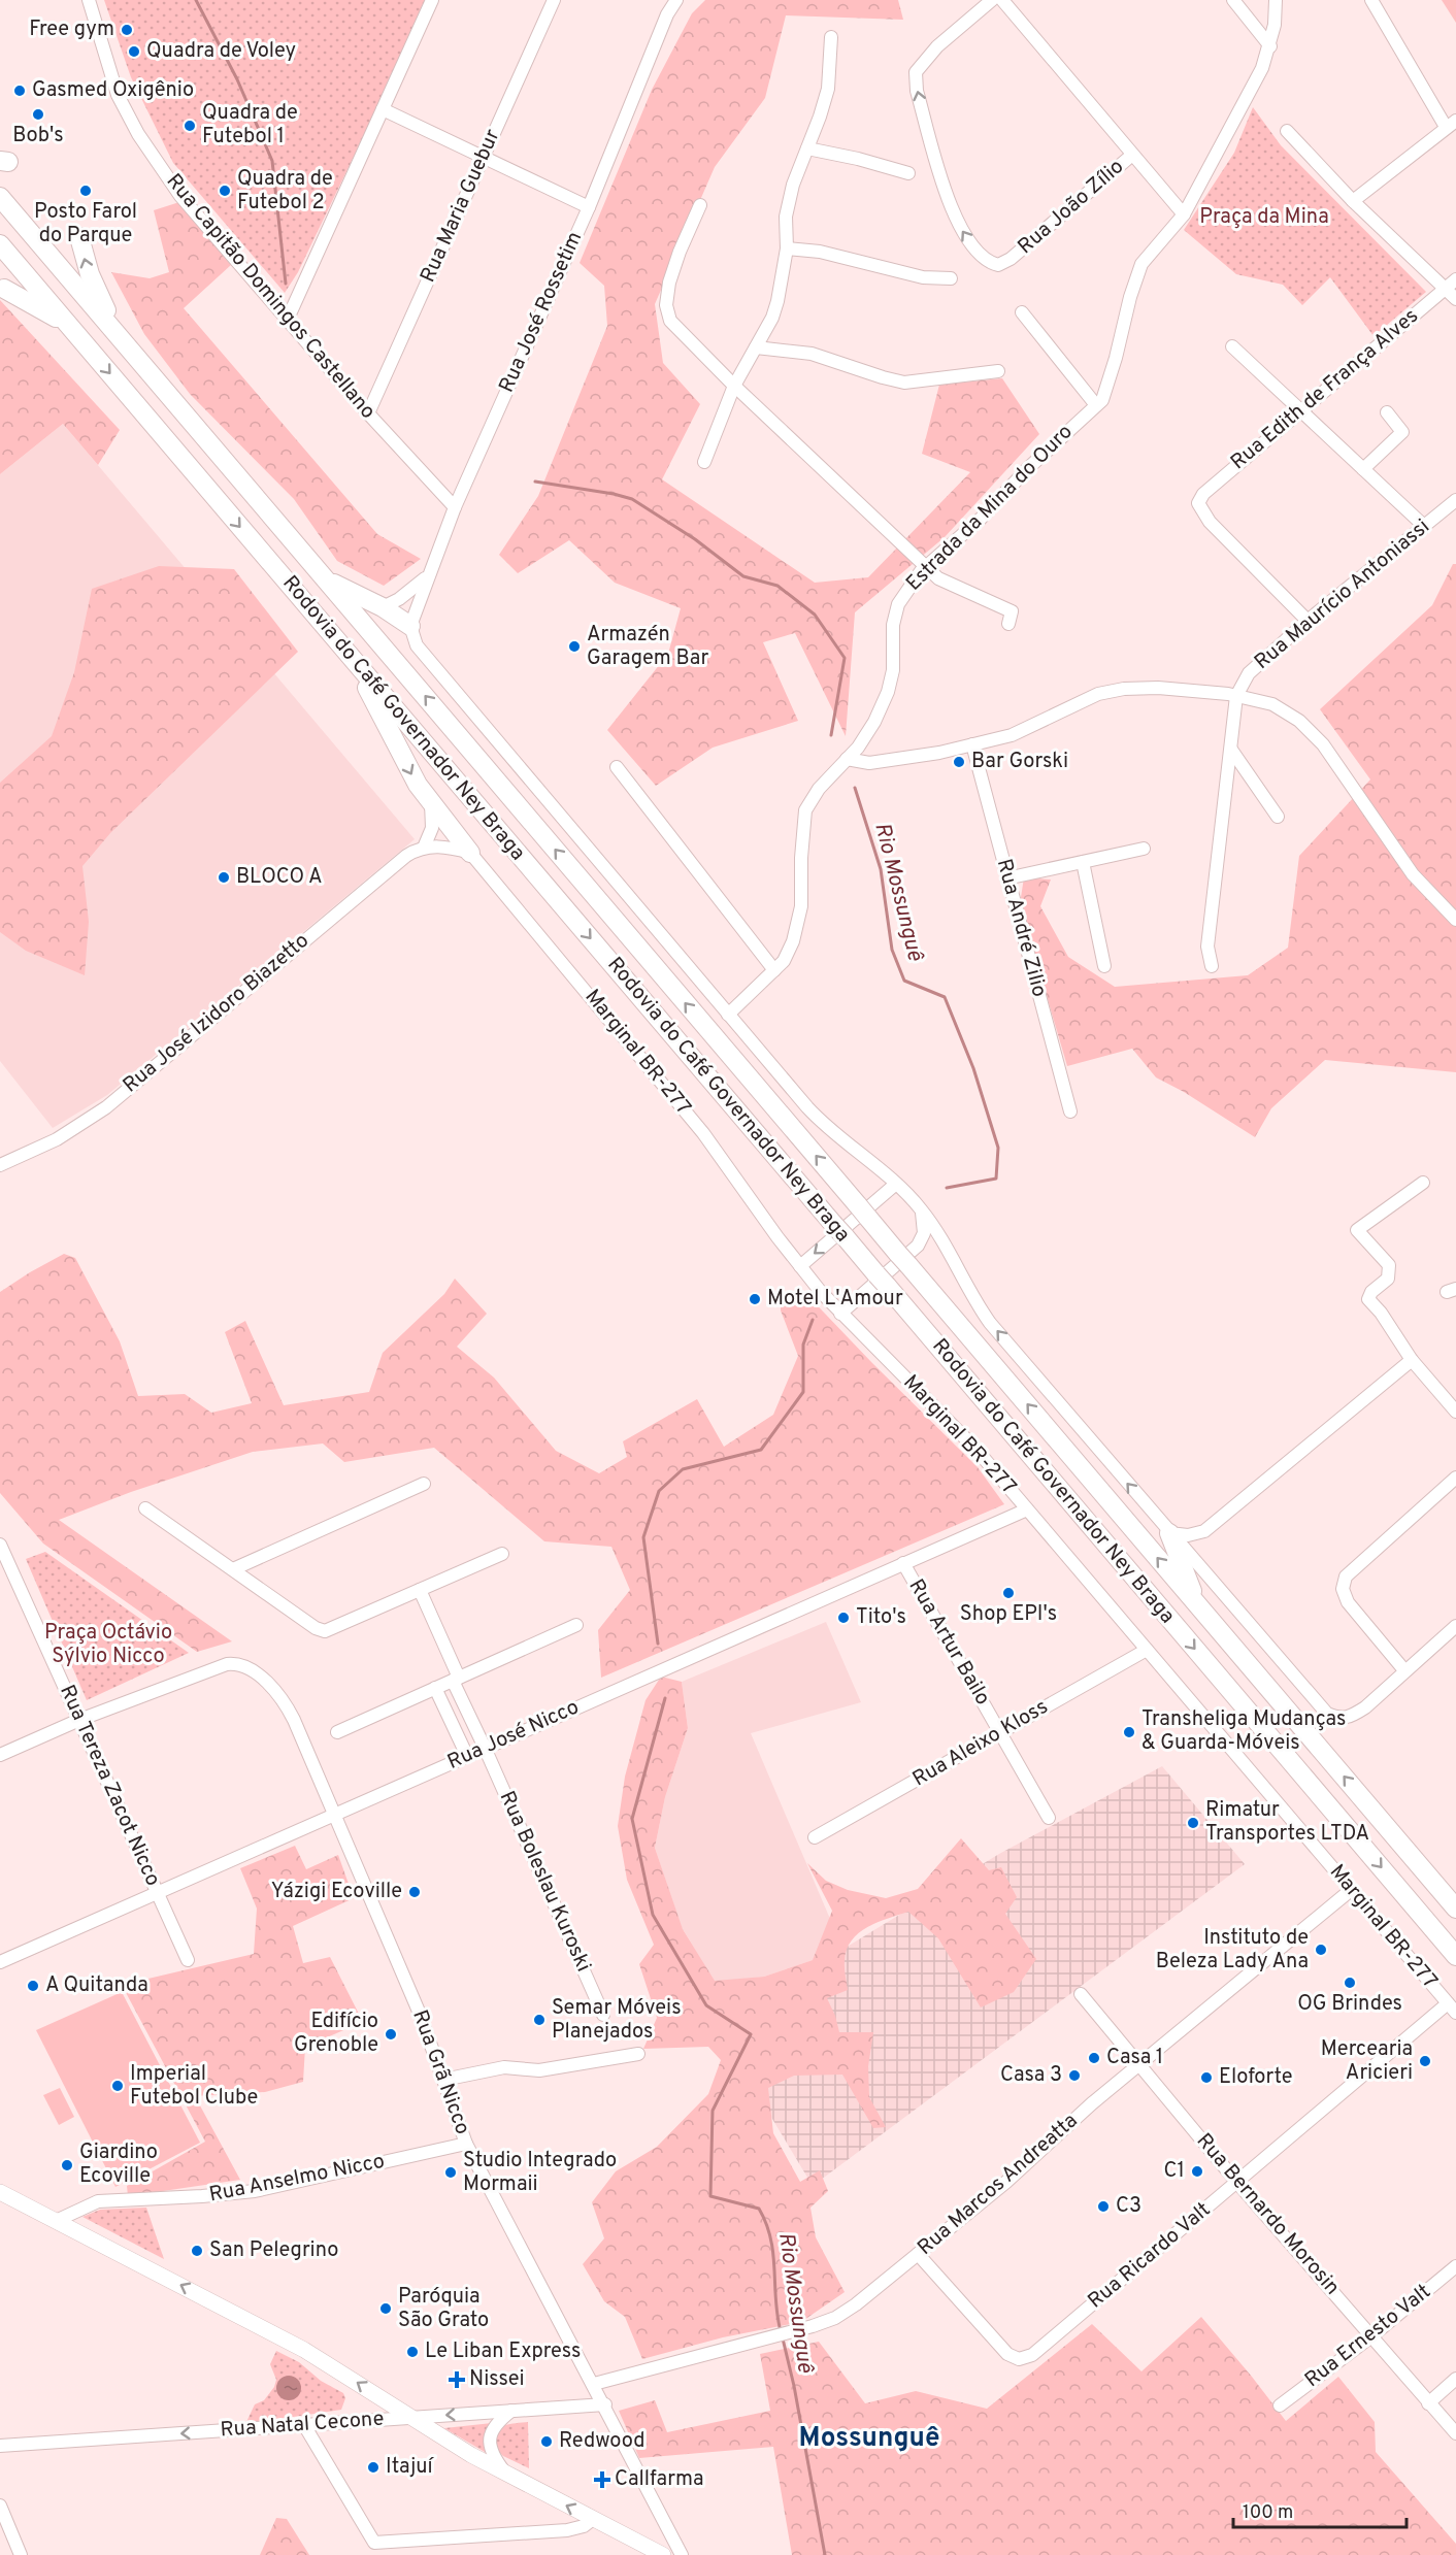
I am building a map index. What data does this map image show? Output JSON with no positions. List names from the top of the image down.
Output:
{
  "streets": {
    "highway": ["Rodovia do Café Governador Ney Braga"],
    "street": [
      "Rua Maria Guebur",
      "Rua João Zílio",
      "Rua Capitão Domingos Castellano",
      "Rua José Rossetim",
      "Rua Edith de França Alves",
      "Estrada da Mina do Ouro",
      "Rua Maurício Antoniassi",
      "Rua André Zilio",
      "Rua José Izidoro Biazetto",
      "Marginal BR-277",
      "Rua Artur Bailo",
      "Rua José Nicco",
      "Rua Aleixo Kloss",
      "Rua Tereza Zacot Nicco",
      "Rua Boleslau Kuroski",
      "Rua Grã Nicco",
      "Rua Anselmo Nicco",
      "Rua Marcos Andreatta",
      "Rua Bernardo Morosin",
      "Rua Ricardo Valt",
      "Rua Ernesto Valt",
      "Rua Natal Cecone"
    ]
  },
  "crossings": [
    ["Rua Maria Guebur", "Rua Capitão Domingos Castellano"],
    ["Rua Capitão Domingos Castellano", "Rua José Rossetim"],
    ["Rua Edith de França Alves", "Rua Maurício Antoniassi"],
    ["Marginal BR-277", "Rua José Nicco"],
    ["Marginal BR-277", "Rua Aleixo Kloss"],
    ["Marginal BR-277", "Rua Marcos Andreatta"],
    ["Marginal BR-277", "Rua Ricardo Valt"],
    ["Rua Artur Bailo", "Rua José Nicco"],
    ["Rua Artur Bailo", "Rua Aleixo Kloss"],
    ["Rua José Nicco", "Rua Tereza Zacot Nicco"],
    ["Rua José Nicco", "Rua Boleslau Kuroski"],
    ["Rua José Nicco", "Rua Grã Nicco"],
    ["Rua Tereza Zacot Nicco", "Rua Grã Nicco"],
    ["Rua Grã Nicco", "Rua Anselmo Nicco"],
    ["Rua Grã Nicco", "Rua Marcos Andreatta"],
    ["Rua Grã Nicco", "Rua Natal Cecone"],
    ["Rua Marcos Andreatta", "Rua Bernardo Morosin"],
    ["Rua Marcos Andreatta", "Rua Ricardo Valt"],
    ["Rua Bernardo Morosin", "Rua Ricardo Valt"],
    ["Rua Bernardo Morosin", "Rua Ernesto Valt"]
  ],
  "one_way": ["Rua Natal Cecone"],
  "districts": ["Mossunguê"],
  "water": ["Rio Mossunguê"],
  "parks": ["Praça da Mina", "Praça Octávio Sýlvio Nicco"],
  "places": {
    "other": [
      "Free gym",
      "Quadra de Voley",
      "Gasmed Oxigênio",
      "Bob's",
      "Quadra de Futebol 1",
      "Posto Farol do Parque",
      "Quadra de Futebol 2",
      "Armazén Garagem Bar",
      "Bar Gorski",
      "BLOCO A",
      "Motel L'Amour",
      "Shop EPI's",
      "Tito's",
      "Transheliga Mudanças & Guarda-Móveis",
      "Rimatur Transportes LTDA",
      "Yázigi Ecoville",
      "Instituto de Beleza Lady Ana",
      "OG Brindes",
      "A Quitanda",
      "Semar Móveis Planejados",
      "Edifício Grenoble",
      "Casa 1",
      "Mercearia Aricieri",
      "Casa 3",
      "Eloforte",
      "Imperial Futebol Clube",
      "Giardino Ecoville",
      "C1",
      "Studio Integrado Mormaii",
      "C3",
      "San Pelegrino",
      "Paróquia São Grato",
      "Le Liban Express",
      "Redwood",
      "Itajuí"
    ],
    "health": ["Nissei", "Callfarma"]
  },
  "scale_bar": "100 m"
}
